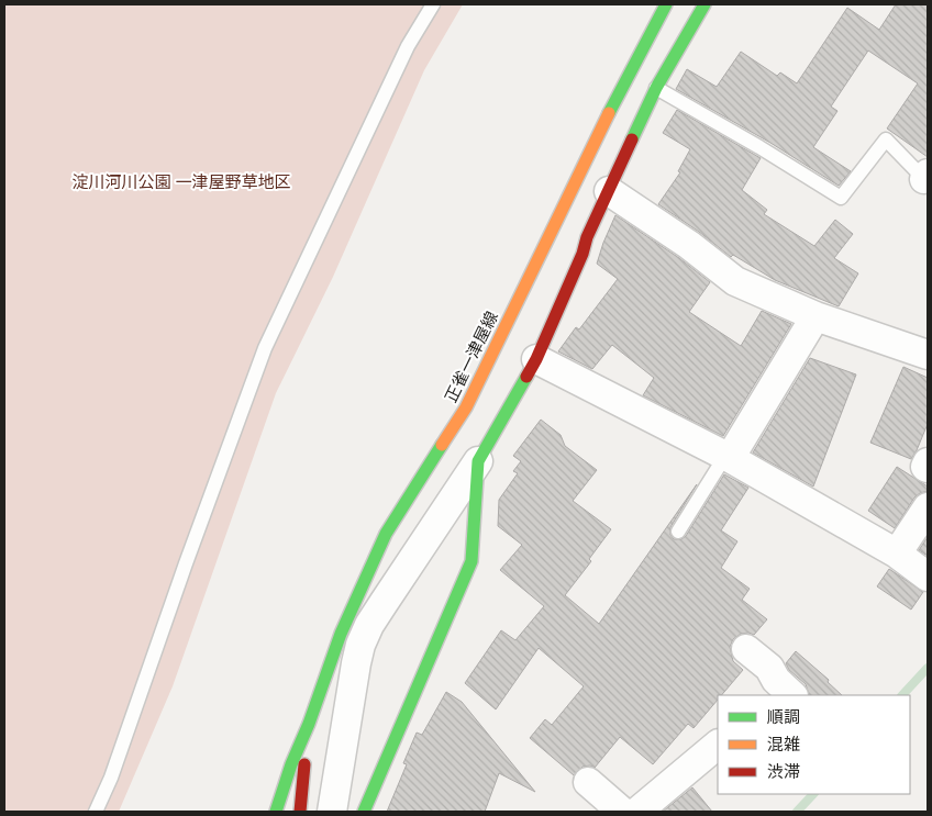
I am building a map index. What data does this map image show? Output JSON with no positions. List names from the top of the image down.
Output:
{
  "streets": {
    "main road": ["正雀一津屋線"]
  },
  "parks": ["淀川河川公園 一津屋野草地区"],
  "legend": ["順調", "混雑", "渋滞"]
}
